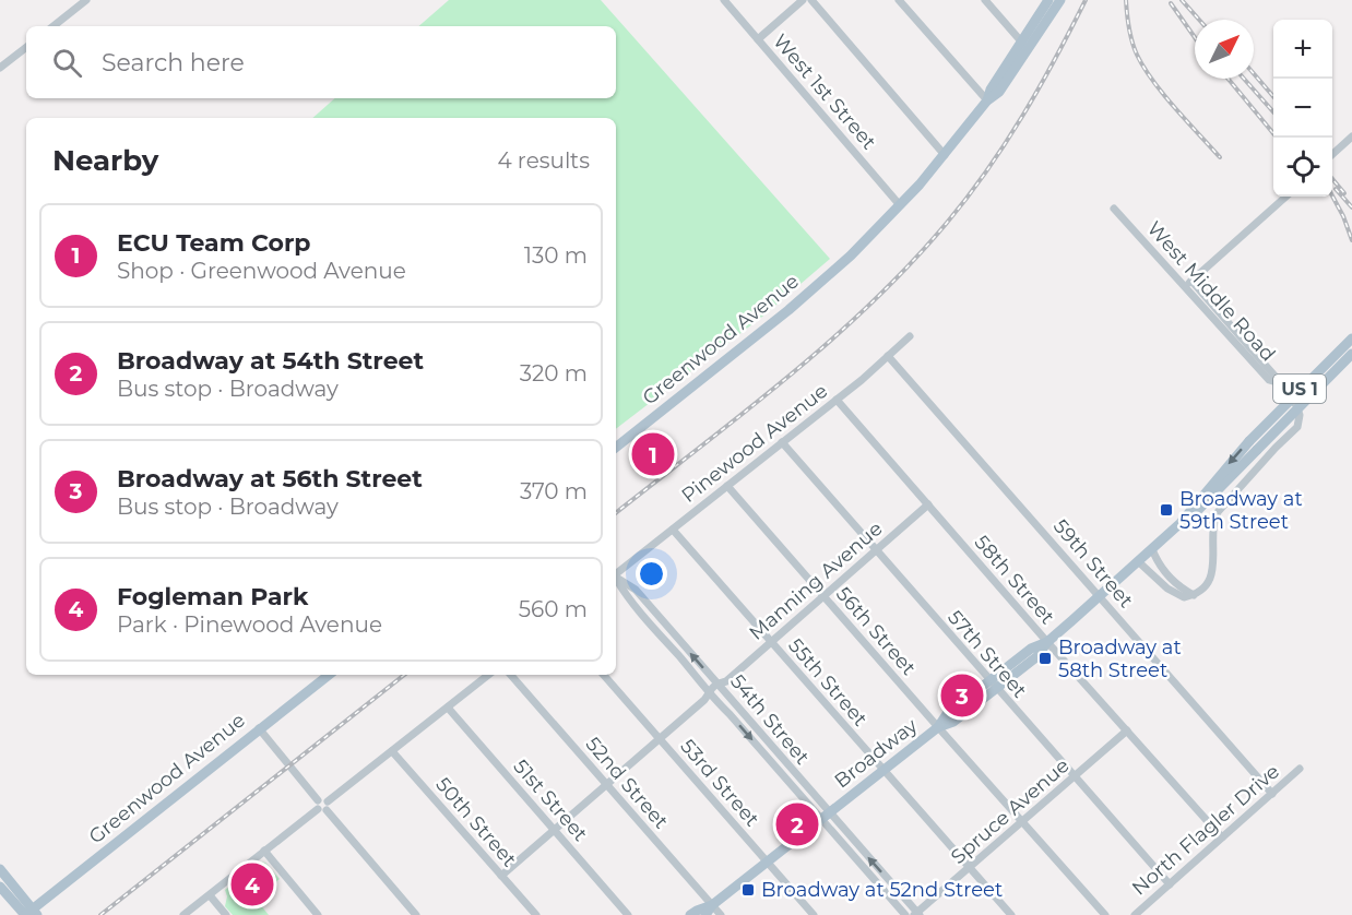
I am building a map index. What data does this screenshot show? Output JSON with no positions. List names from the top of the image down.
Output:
{
  "streets": {
    "main road": ["Greenwood Avenue", "US 1", "Broadway"],
    "street": [
      "West 1st Street",
      "West Middle Road",
      "Pinewood Avenue",
      "59th Street",
      "58th Street",
      "Manning Avenue",
      "56th Street",
      "57th Street",
      "55th Street",
      "54th Street",
      "52nd Street",
      "53rd Street",
      "51st Street",
      "Spruce Avenue",
      "50th Street",
      "North Flagler Drive"
    ]
  },
  "crossings": [
    ["West 1st Street", "Greenwood Avenue"],
    ["Pinewood Avenue", "59th Street"],
    ["Pinewood Avenue", "58th Street"],
    ["Pinewood Avenue", "56th Street"],
    ["Pinewood Avenue", "57th Street"],
    ["Pinewood Avenue", "55th Street"],
    ["59th Street", "Broadway"],
    ["59th Street", "North Flagler Drive"],
    ["58th Street", "Manning Avenue"],
    ["58th Street", "Broadway"],
    ["58th Street", "Spruce Avenue"],
    ["58th Street", "North Flagler Drive"],
    ["Manning Avenue", "56th Street"],
    ["Manning Avenue", "57th Street"],
    ["Manning Avenue", "55th Street"],
    ["Manning Avenue", "54th Street"],
    ["Manning Avenue", "52nd Street"],
    ["Manning Avenue", "53rd Street"],
    ["Manning Avenue", "51st Street"],
    ["Manning Avenue", "50th Street"],
    ["56th Street", "Broadway"],
    ["56th Street", "Spruce Avenue"],
    ["57th Street", "Broadway"],
    ["57th Street", "Spruce Avenue"],
    ["57th Street", "North Flagler Drive"],
    ["55th Street", "Broadway"],
    ["55th Street", "Spruce Avenue"],
    ["54th Street", "Broadway"],
    ["54th Street", "Spruce Avenue"],
    ["Broadway", "52nd Street"],
    ["Broadway", "53rd Street"]
  ],
  "places": {
    "transit": ["Broadway at 59th Street", "Broadway at 58th Street", "Broadway at 52nd Street"]
  },
  "north": "top right",
  "page": {
    "map_buttons": ["+", "−"],
    "search": "Search here",
    "heading": ["Nearby", "4 results"],
    "list": [
      {
        "mark": "1",
        "name": "ECU Team Corp",
        "note": "Shop · Greenwood Avenue",
        "value": "130 m"
      },
      {
        "mark": "2",
        "name": "Broadway at 54th Street",
        "note": "Bus stop · Broadway",
        "value": "320 m"
      },
      {
        "mark": "3",
        "name": "Broadway at 56th Street",
        "note": "Bus stop · Broadway",
        "value": "370 m"
      },
      {
        "mark": "4",
        "name": "Fogleman Park",
        "note": "Park · Pinewood Avenue",
        "value": "560 m"
      }
    ],
    "pins": [
      "1",
      "3",
      "2",
      "4"
    ]
  }
}
